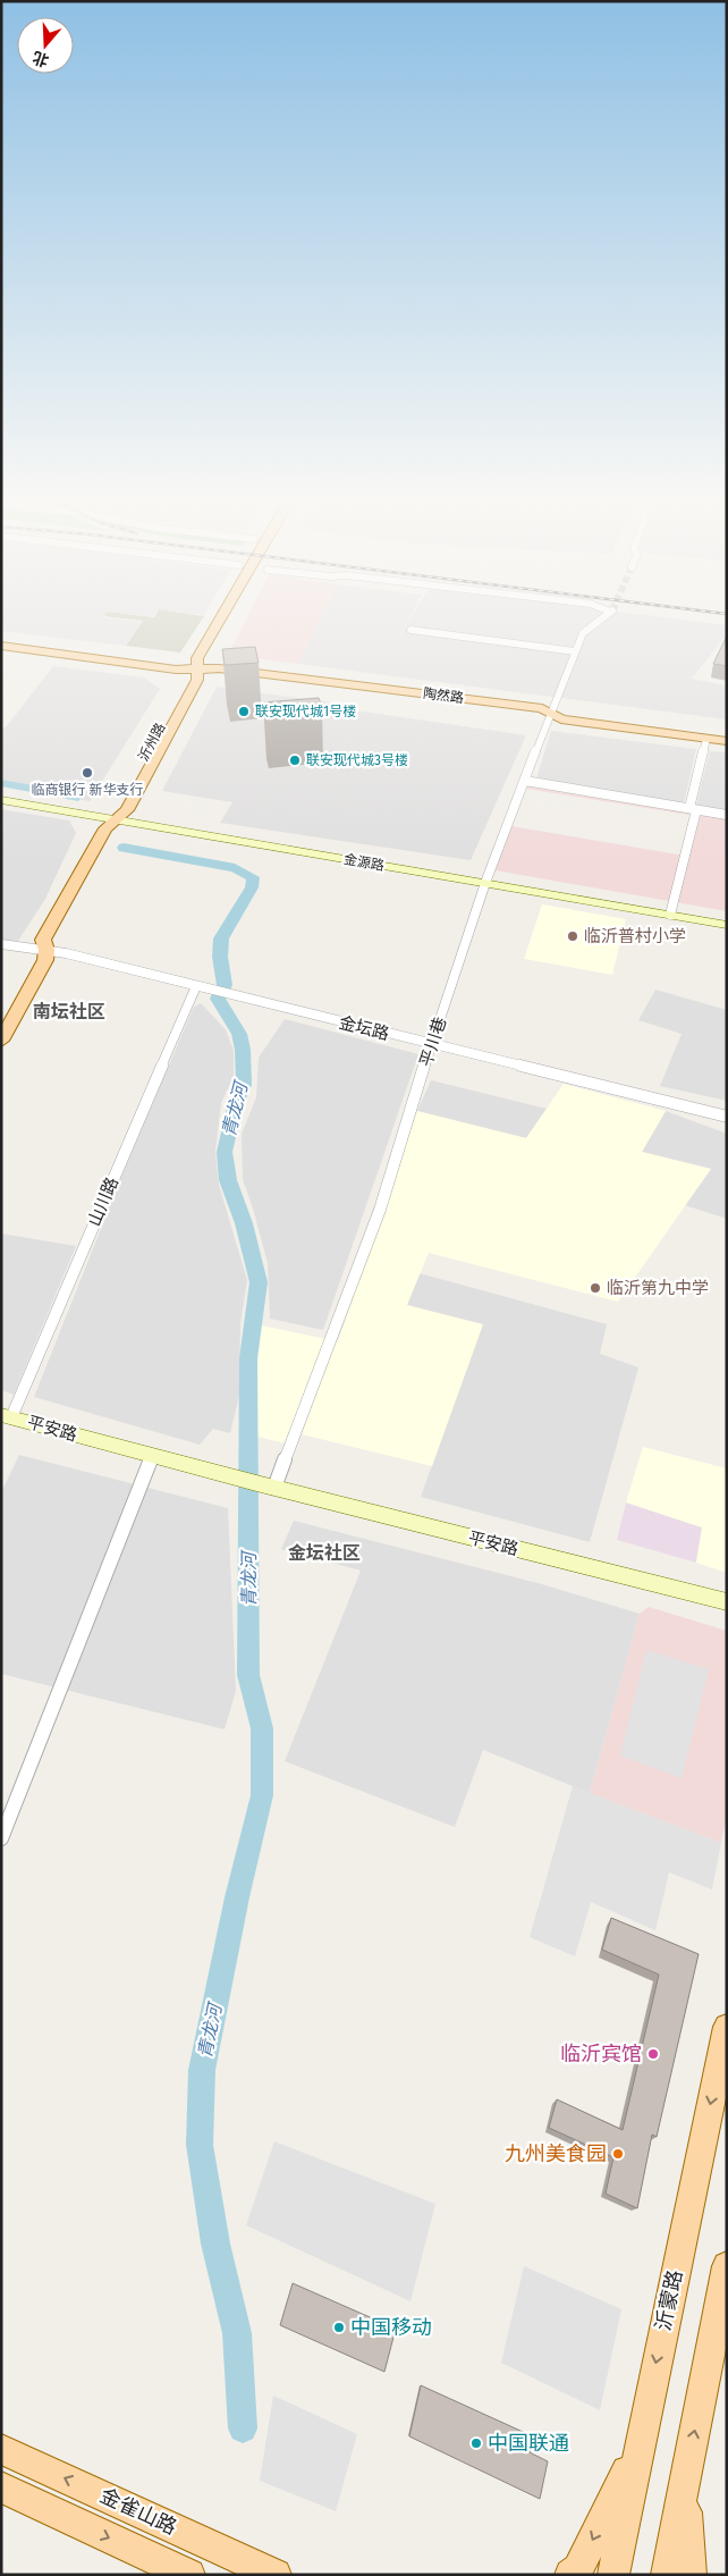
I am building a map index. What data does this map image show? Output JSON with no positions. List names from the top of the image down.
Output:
{
  "streets": {
    "main road": [
      "陶然路",
      "沂州路",
      "沂蒙路",
      "金雀山路"
    ],
    "street": [
      "金源路",
      "金坛路",
      "平川巷",
      "山川路",
      "平安路"
    ]
  },
  "crossings": [
    ["陶然路", "沂州路"],
    ["陶然路", "平川巷"],
    ["沂州路", "金源路"],
    ["沂州路", "金坛路"],
    ["金源路", "平川巷"],
    ["金坛路", "平川巷"],
    ["金坛路", "山川路"],
    ["平川巷", "平安路"],
    ["山川路", "平安路"]
  ],
  "districts": ["南坛社区", "金坛社区"],
  "water": ["青龙河"],
  "places": [
    "联安现代城1号楼",
    "联安现代城3号楼",
    "临商银行 新华支行",
    "临沂普村小学",
    "临沂第九中学",
    "临沂宾馆",
    "九州美食园",
    "中国移动",
    "中国联通"
  ],
  "north": "bottom"
}
